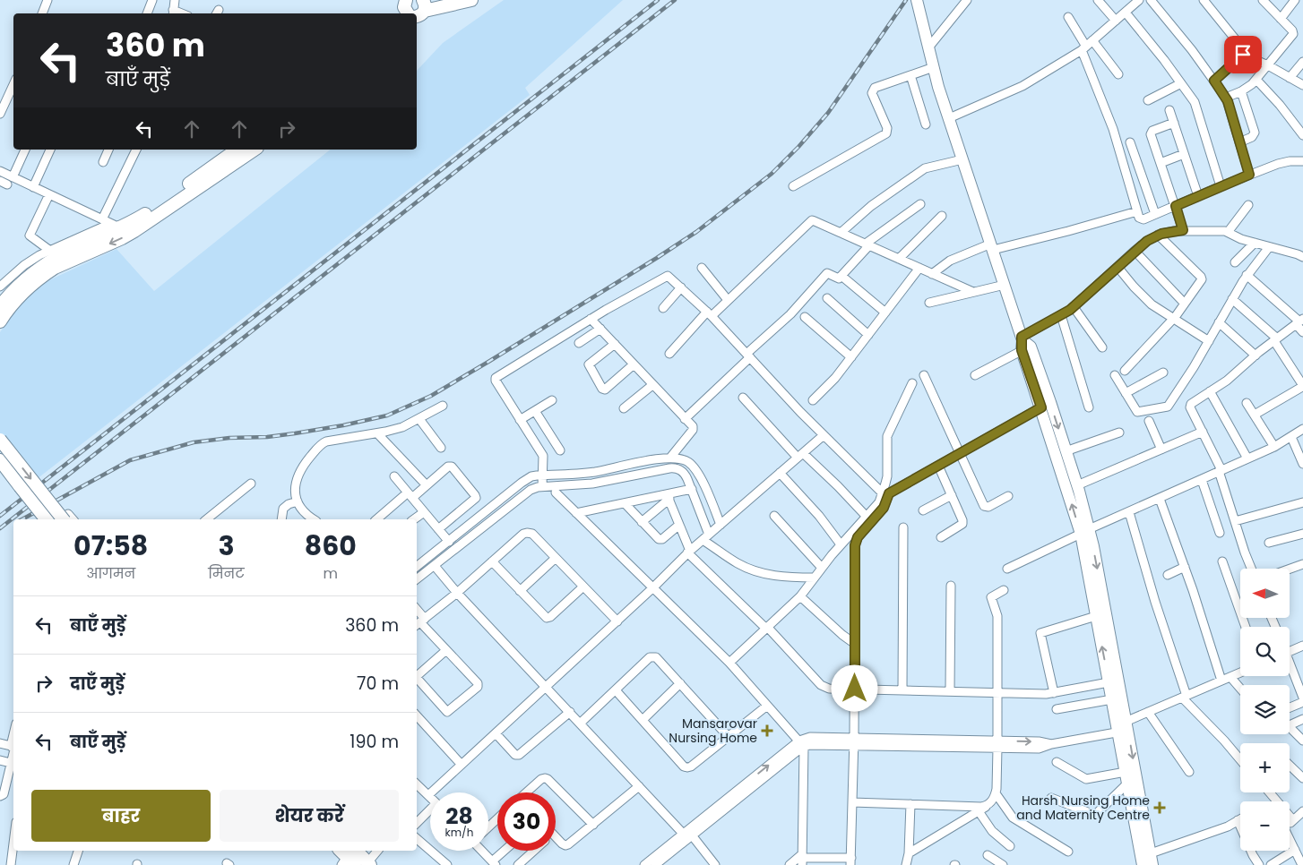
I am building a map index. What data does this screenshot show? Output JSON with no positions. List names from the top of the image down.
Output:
{
  "places": {
    "health": ["Mansarovar Nursing Home", "Harsh Nursing Home and Maternity Centre"]
  },
  "north": "left",
  "page": {
    "turn": ["360 m", "बाएँ मुड़ें"],
    "eta": [
      "07:58",
      "आगमन",
      "3",
      "मिनट",
      "860",
      "m"
    ],
    "map_buttons": ["+", "−"],
    "list": [
      {
        "name": "बाएँ मुड़ें",
        "value": "360 m"
      },
      {
        "name": "दाएँ मुड़ें",
        "value": "70 m"
      },
      {
        "name": "बाएँ मुड़ें",
        "value": "190 m"
      }
    ],
    "buttons": ["बाहर", "शेयर करें"],
    "speed": "28 km/h",
    "limit": "30"
  }
}
